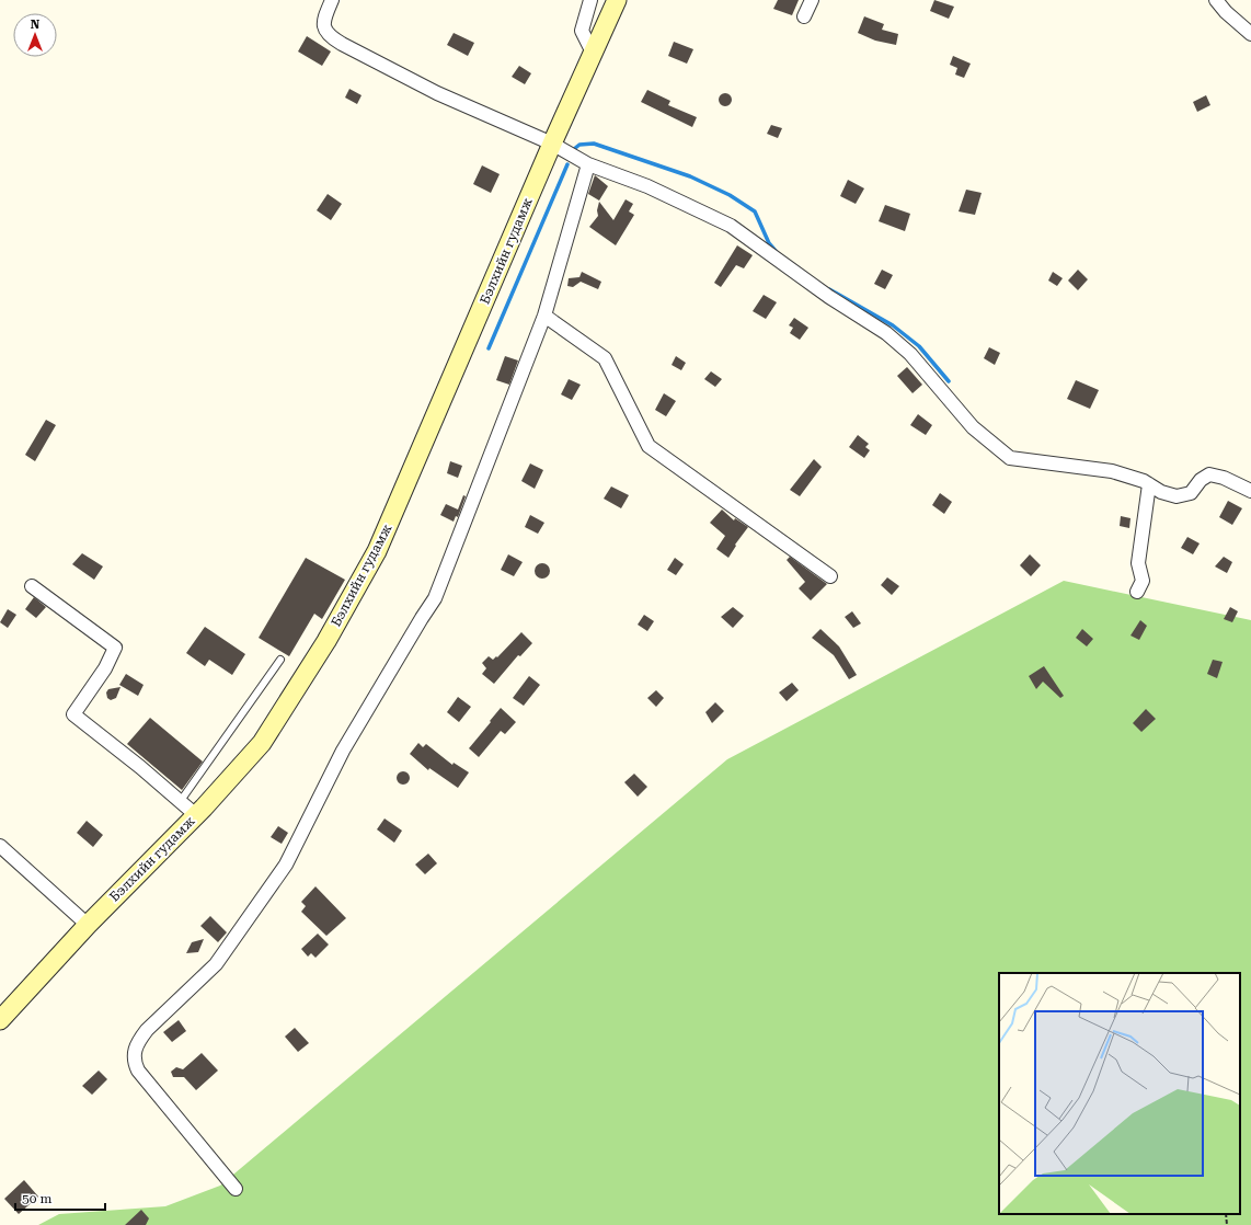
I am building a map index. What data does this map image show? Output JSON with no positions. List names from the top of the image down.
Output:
{
  "streets": {
    "main road": ["Бэлхийн гудамж"]
  },
  "scale_bar": "50 m",
  "north": "top"
}
